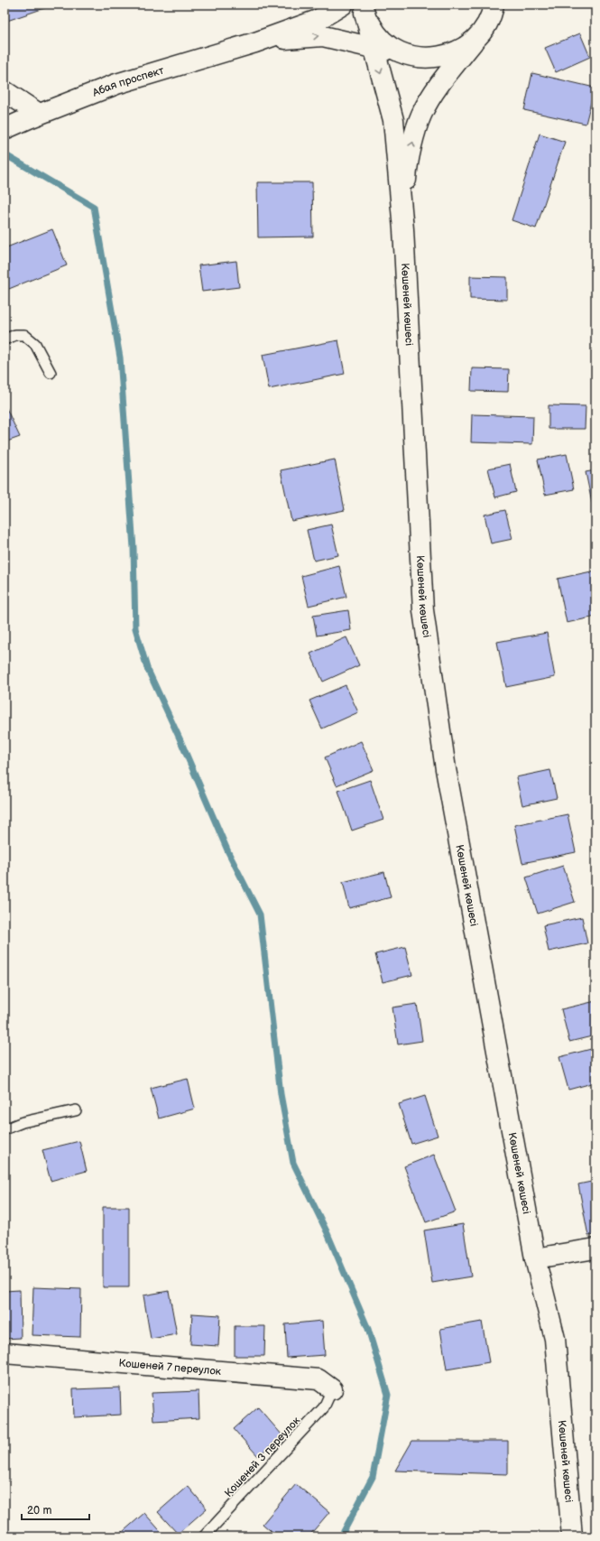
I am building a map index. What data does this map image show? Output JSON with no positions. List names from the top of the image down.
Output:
{
  "streets": {
    "main road": ["Абая проспект", "Көшеней көшесі", "Кошеней 7 переулок"],
    "lane": ["Кошеней 3 переулок"]
  },
  "crossings": [
    ["Кошеней 7 переулок", "Кошеней 3 переулок"]
  ],
  "scale_bar": "20 m"
}
